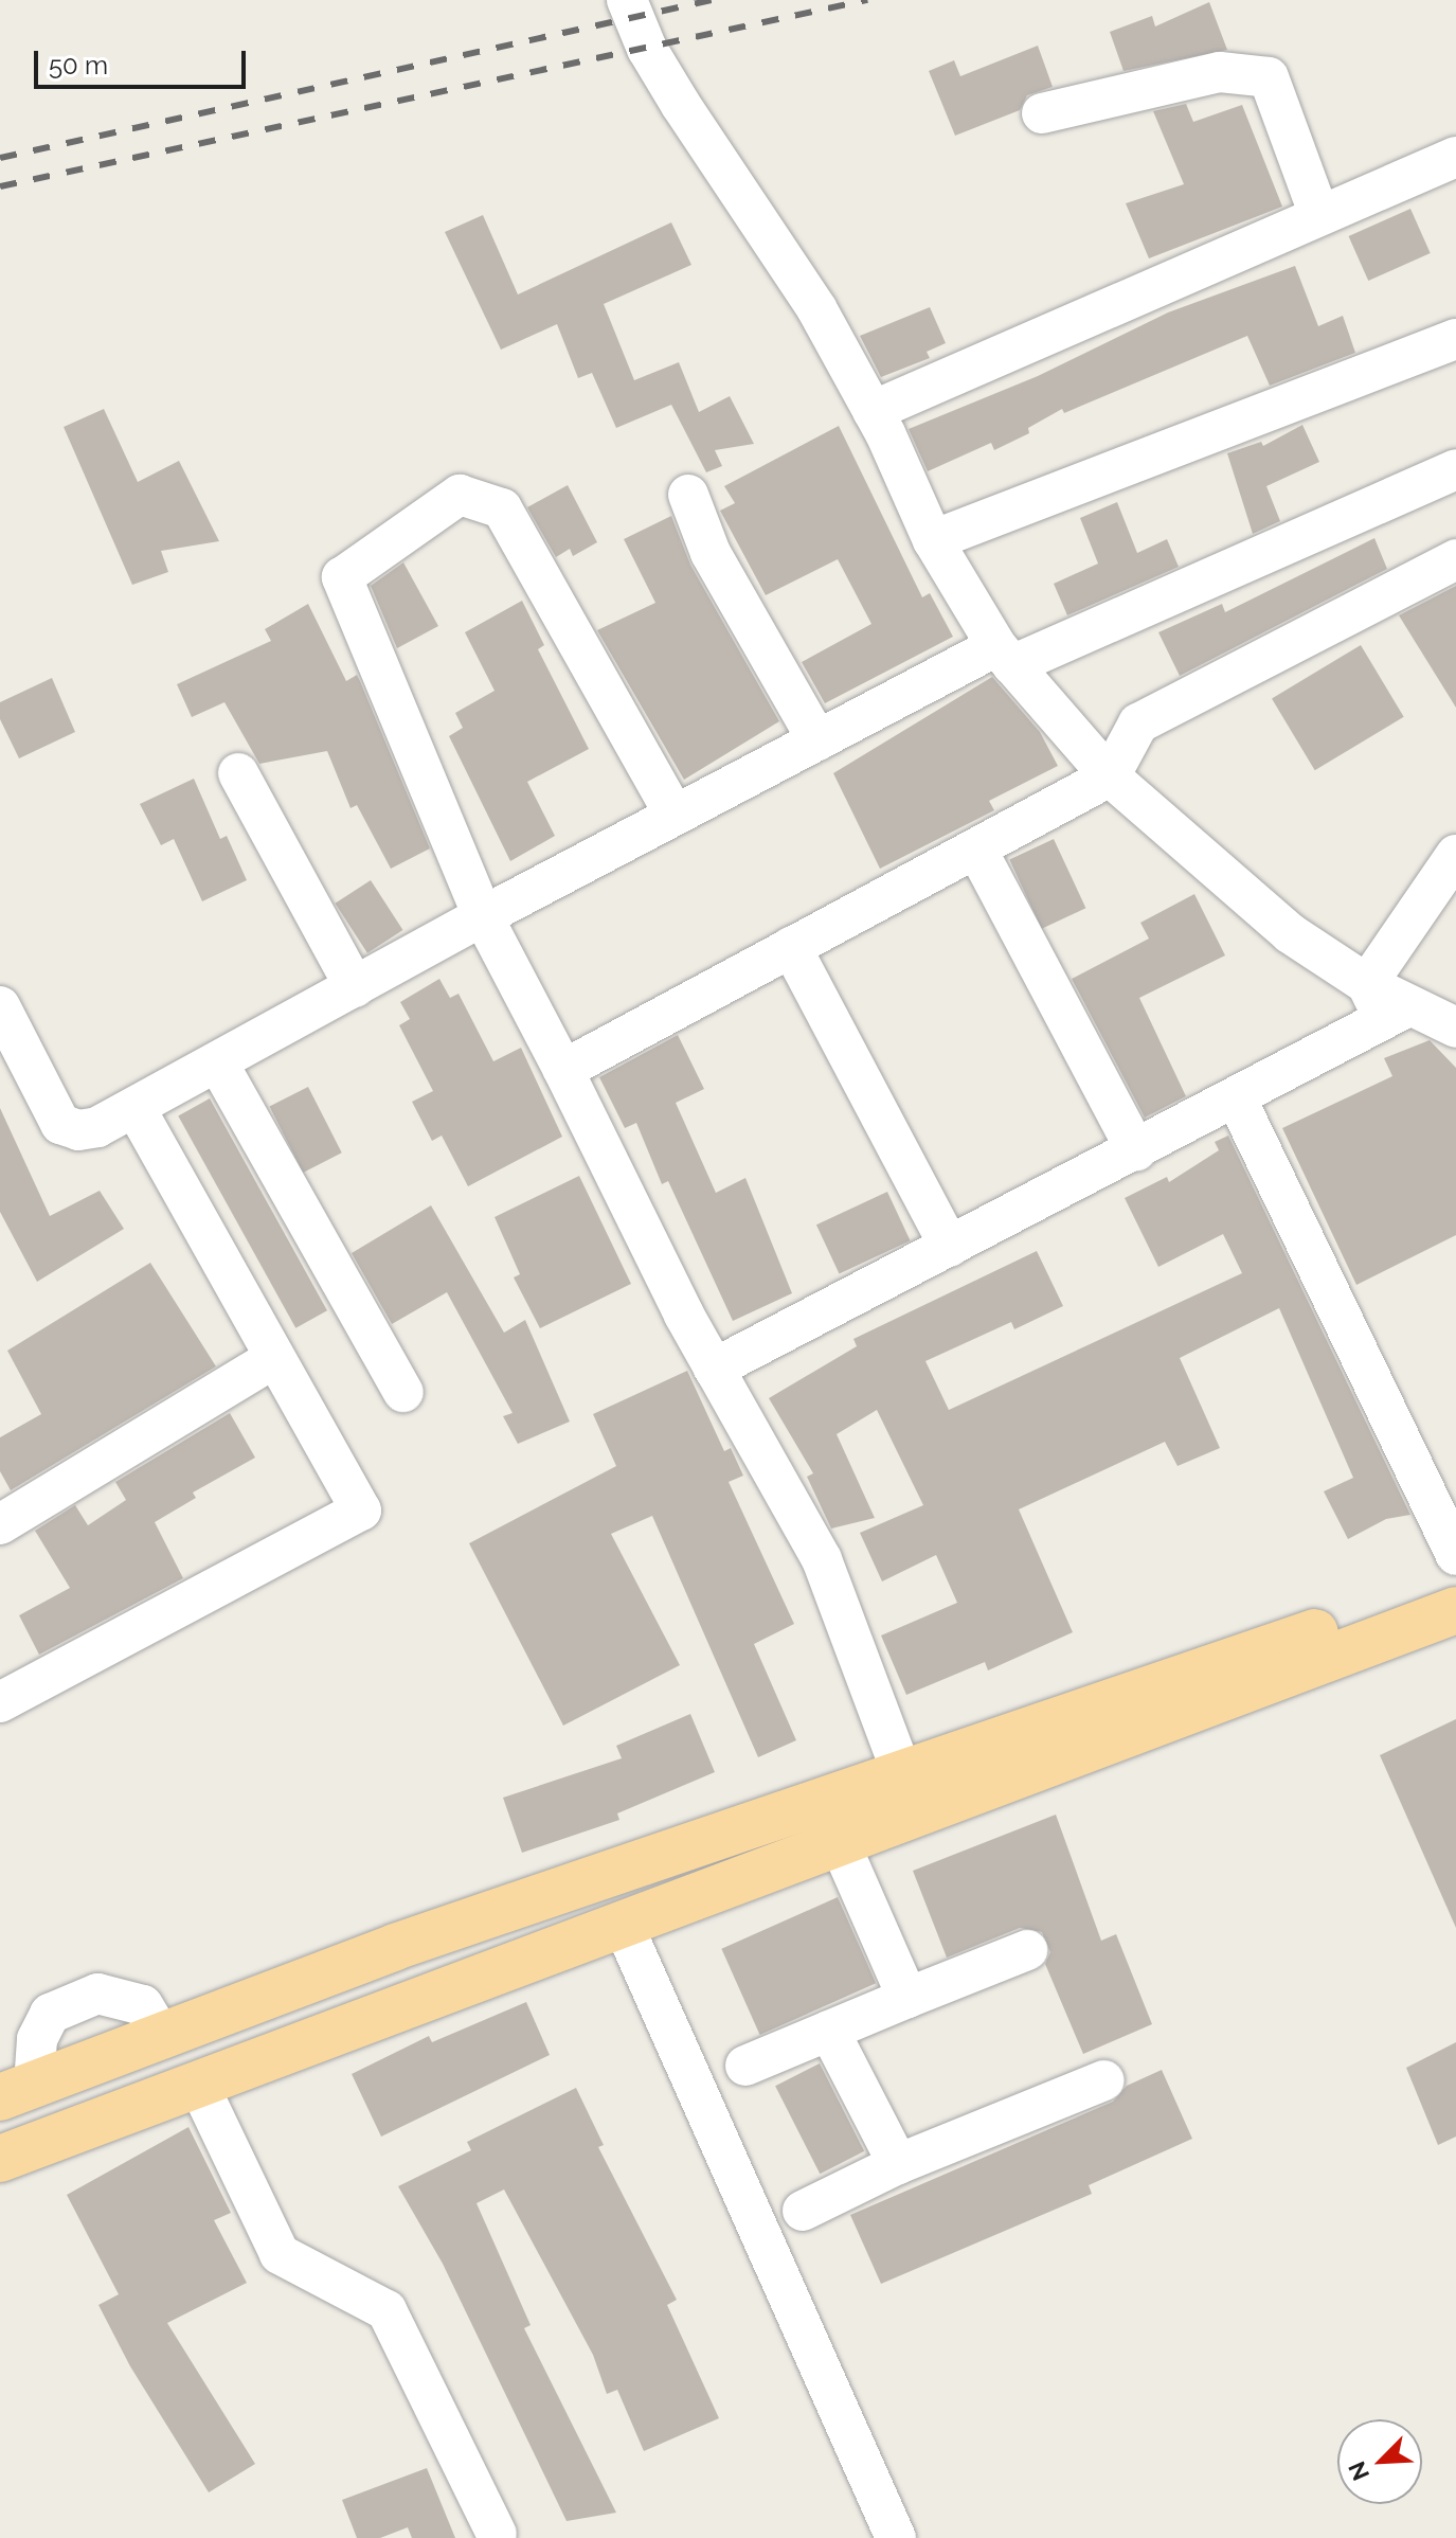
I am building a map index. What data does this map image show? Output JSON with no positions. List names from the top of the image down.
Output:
{
  "scale_bar": "50 m",
  "north": "bottom left"
}
